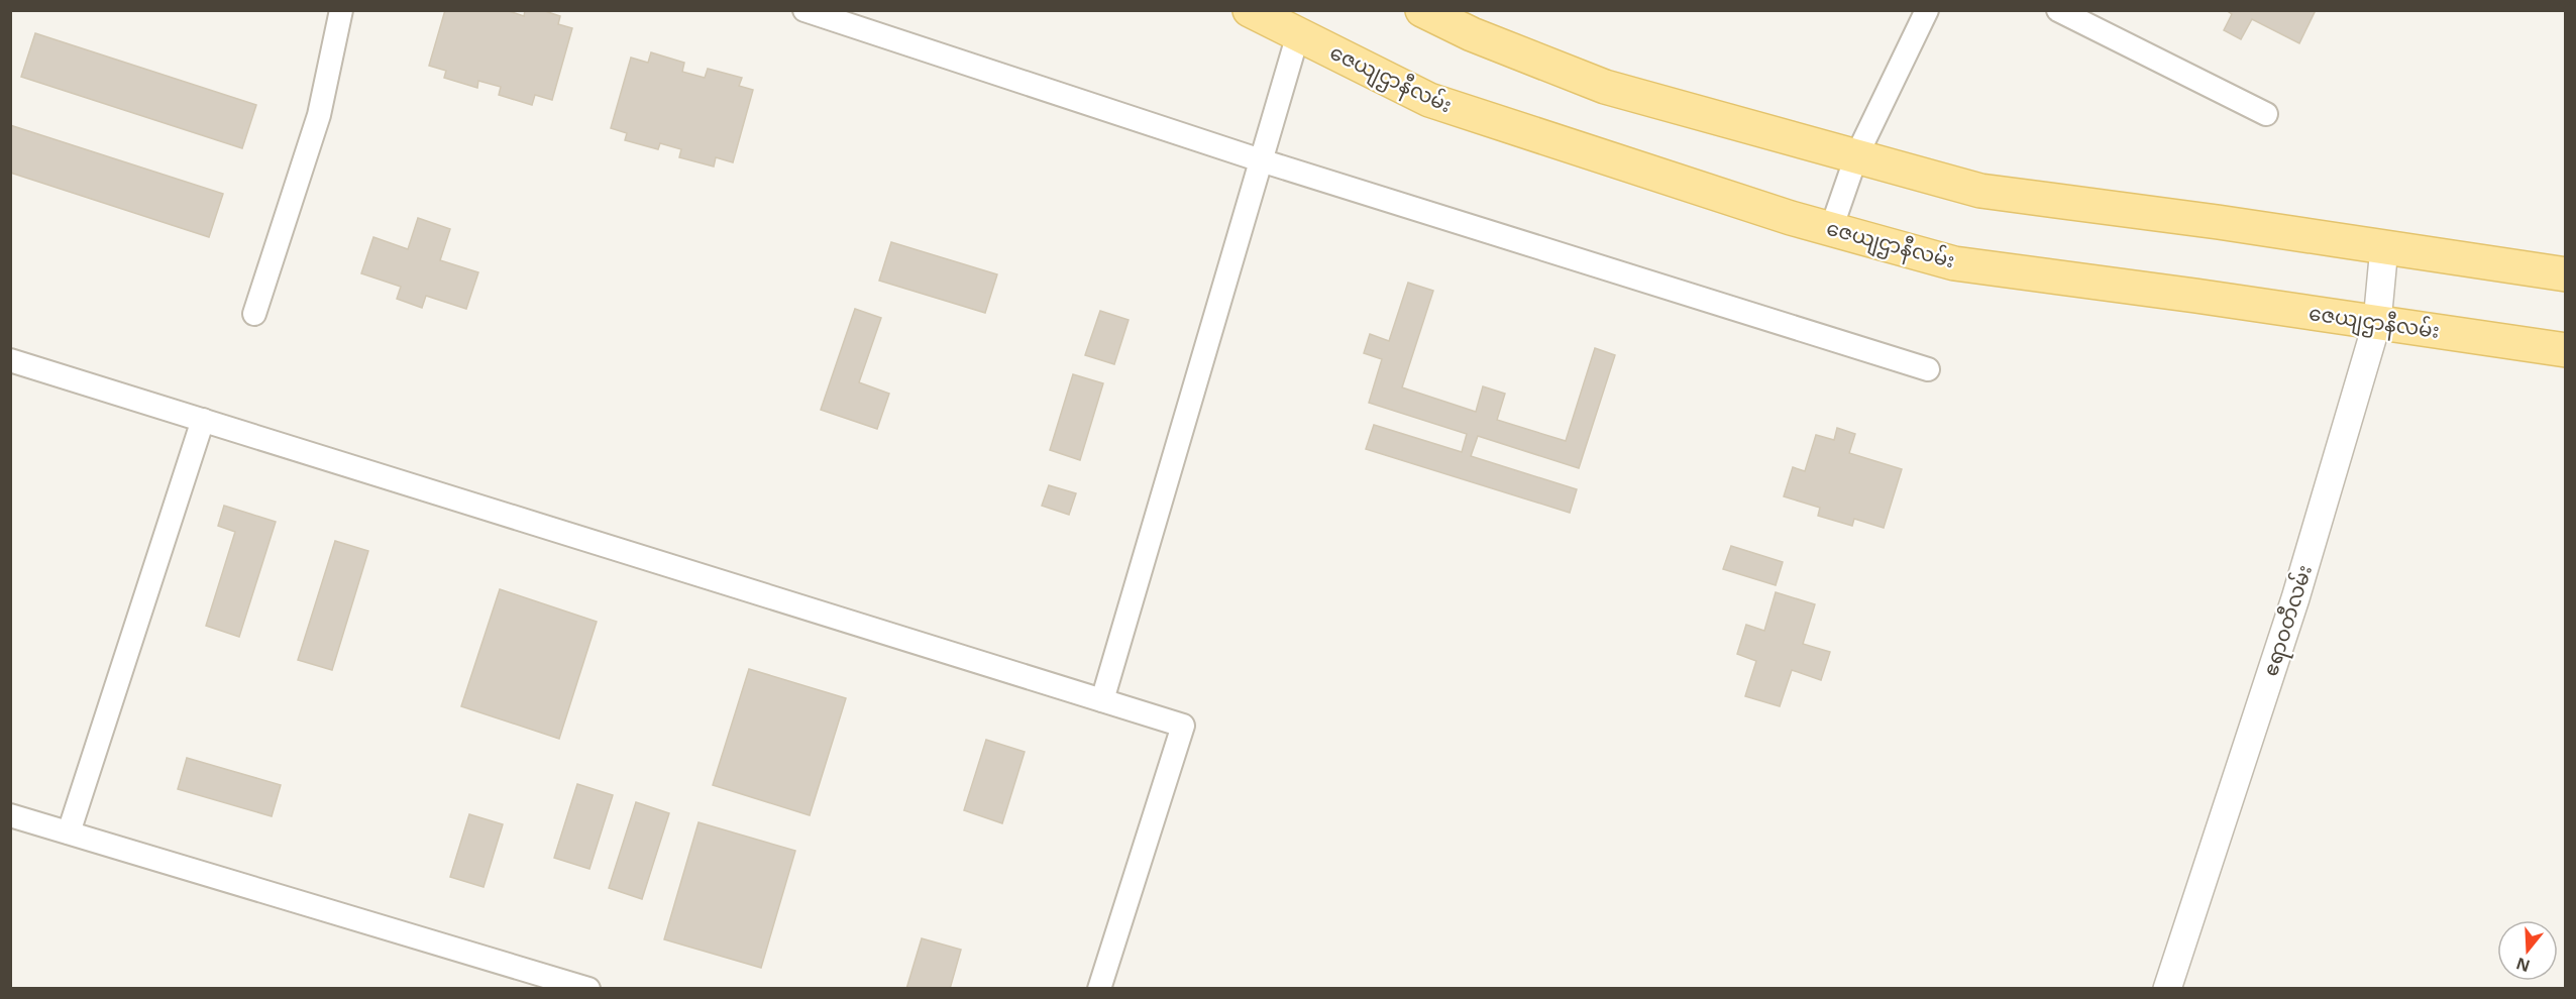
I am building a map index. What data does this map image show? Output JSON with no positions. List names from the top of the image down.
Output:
{
  "streets": {
    "main road": ["ဇေယျဌာနီလမ်း"],
    "street": ["ဧရာဝတီလမ်း"]
  },
  "crossings": [
    ["ဇေယျဌာနီလမ်း", "ဧရာဝတီလမ်း"]
  ],
  "north": "bottom"
}
